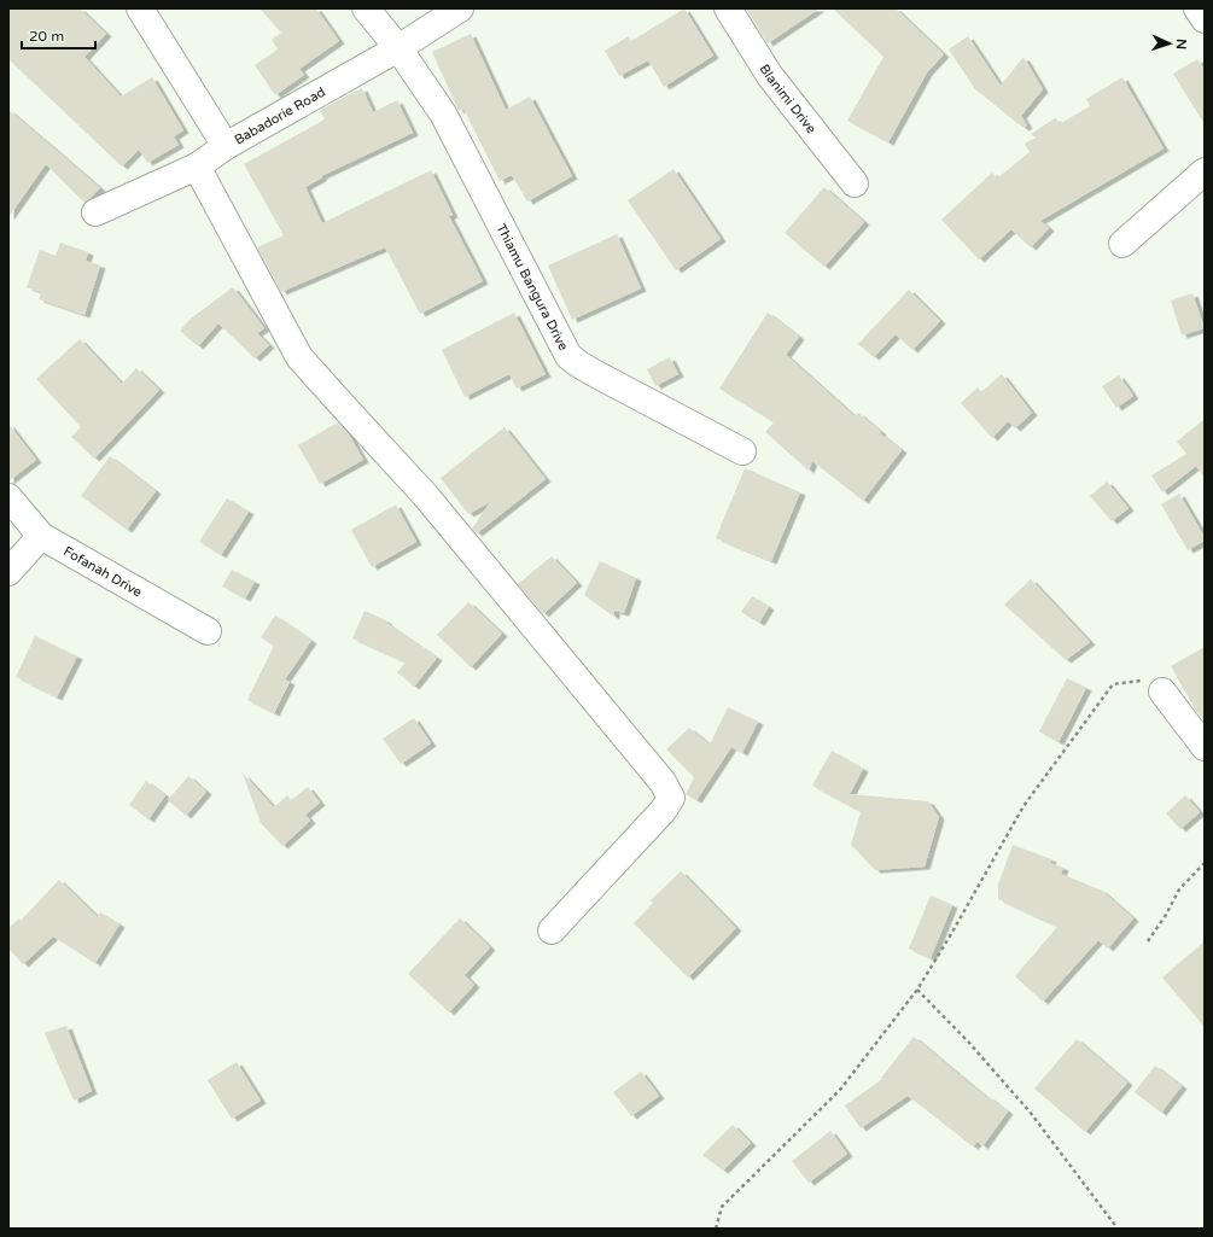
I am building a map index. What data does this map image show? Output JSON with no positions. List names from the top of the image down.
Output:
{
  "streets": {
    "street": [
      "Blanimi Drive",
      "Babadorie Road",
      "Thiamu Bangura Drive",
      "Fofanah Drive"
    ]
  },
  "crossings": [
    ["Babadorie Road", "Thiamu Bangura Drive"]
  ],
  "scale_bar": "20 m",
  "north": "right"
}
